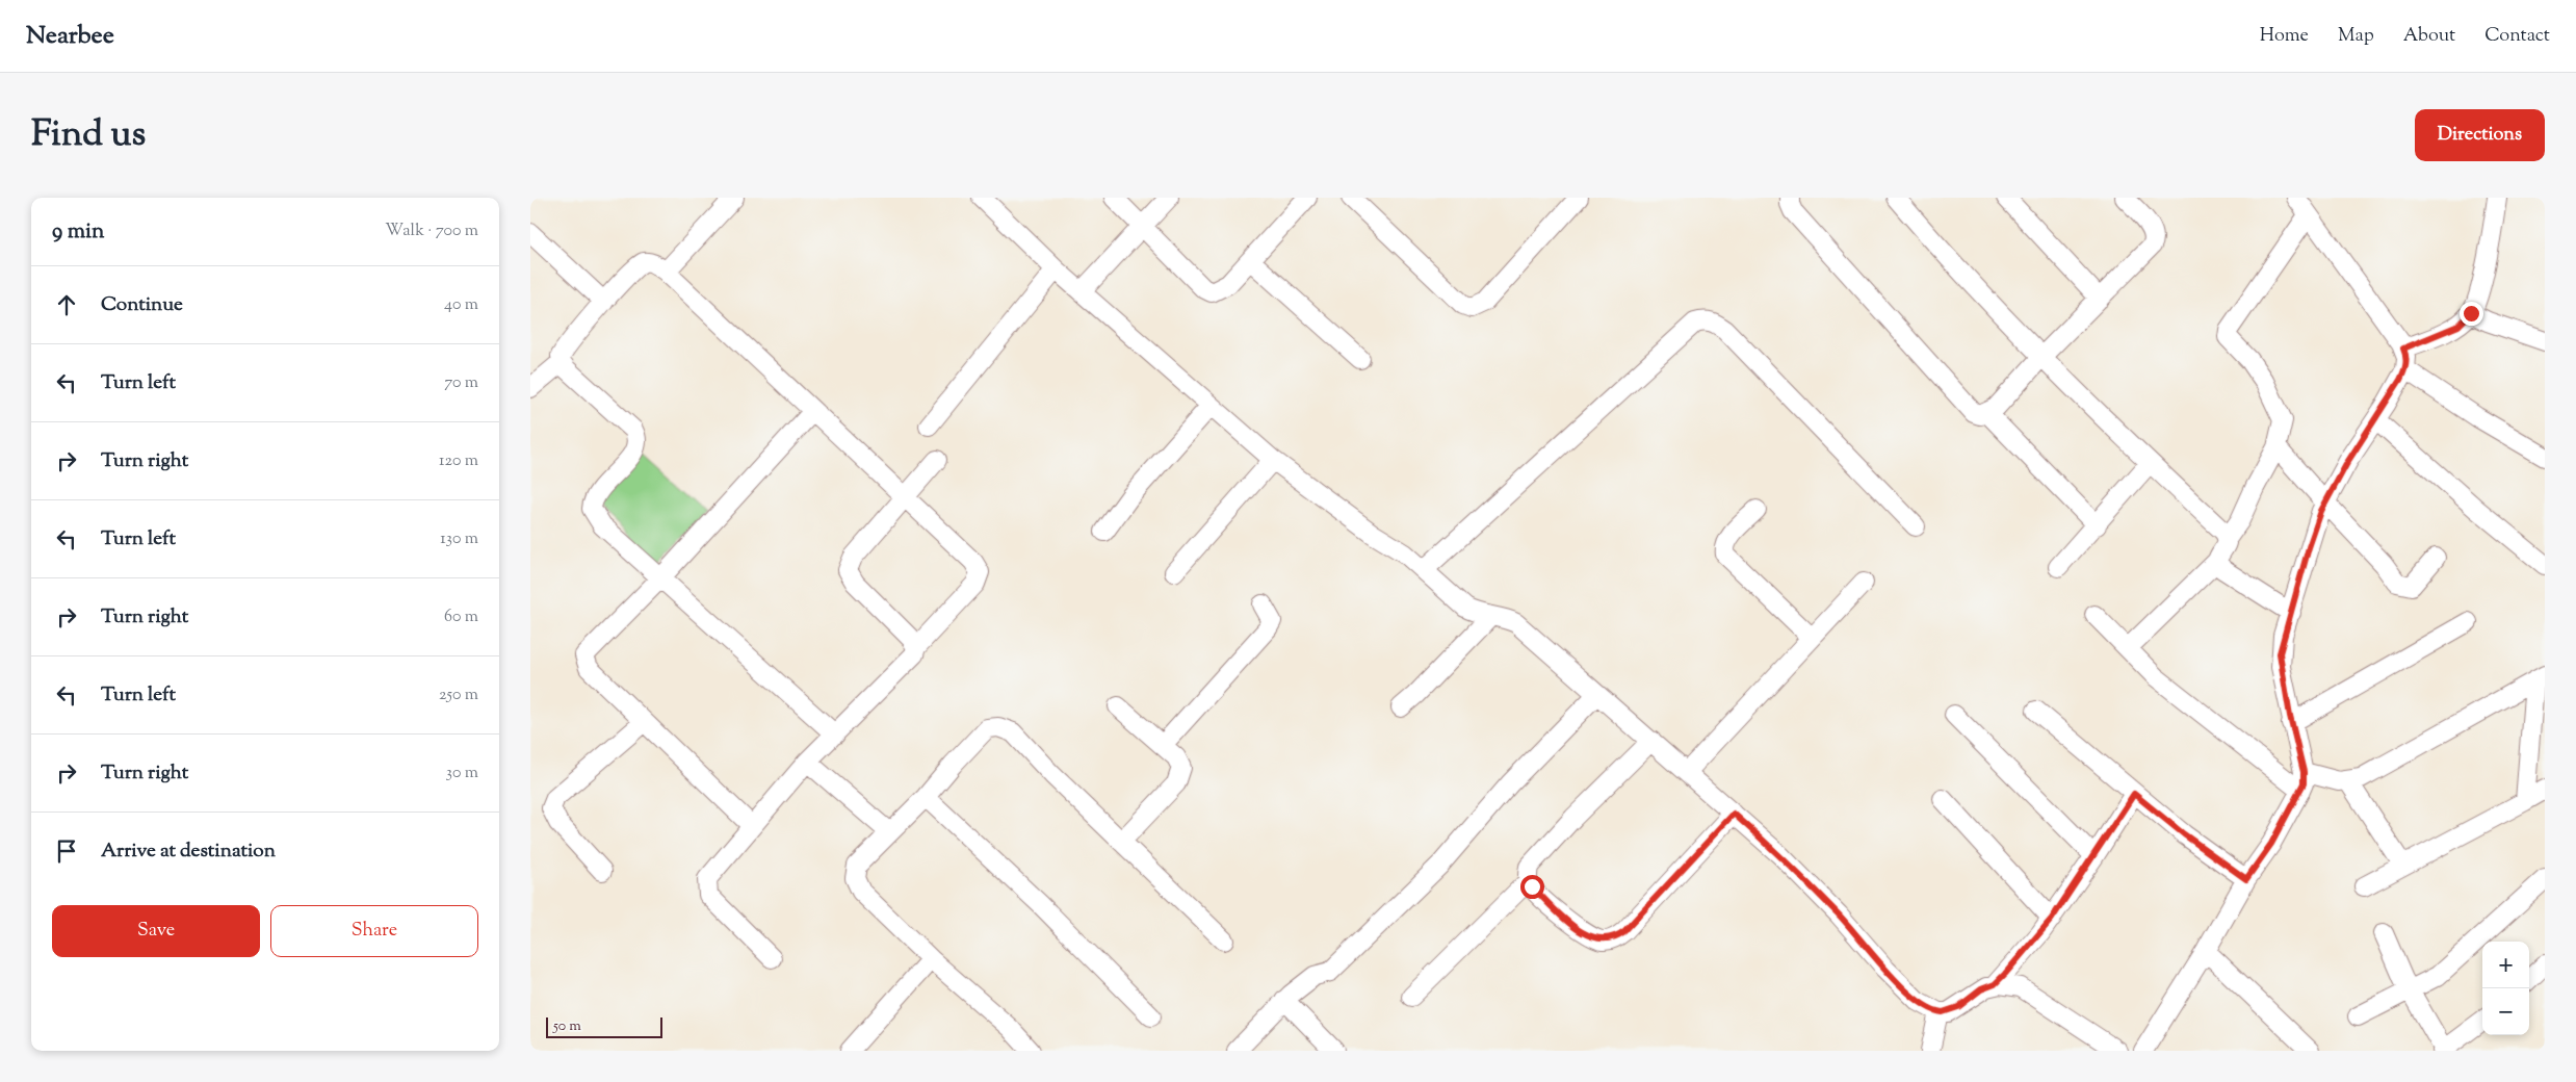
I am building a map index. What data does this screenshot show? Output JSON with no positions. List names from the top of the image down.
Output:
{
  "scale_bar": "50 m",
  "page": {
    "header": "Nearbee",
    "nav": [
      "Home",
      "Map",
      "About",
      "Contact"
    ],
    "title": "Find us",
    "buttons": [
      "Directions",
      ["Save", "Share"]
    ],
    "heading": ["9 min", "Walk · 700 m"],
    "list": [
      ["Continue", "40 m"],
      ["Turn left", "70 m"],
      ["Turn right", "120 m"],
      ["Turn left", "130 m"],
      ["Turn right", "60 m"],
      ["Turn left", "250 m"],
      ["Turn right", "30 m"],
      "Arrive at destination"
    ],
    "map_buttons": ["+", "−"],
    "scale": "50 m"
  }
}
